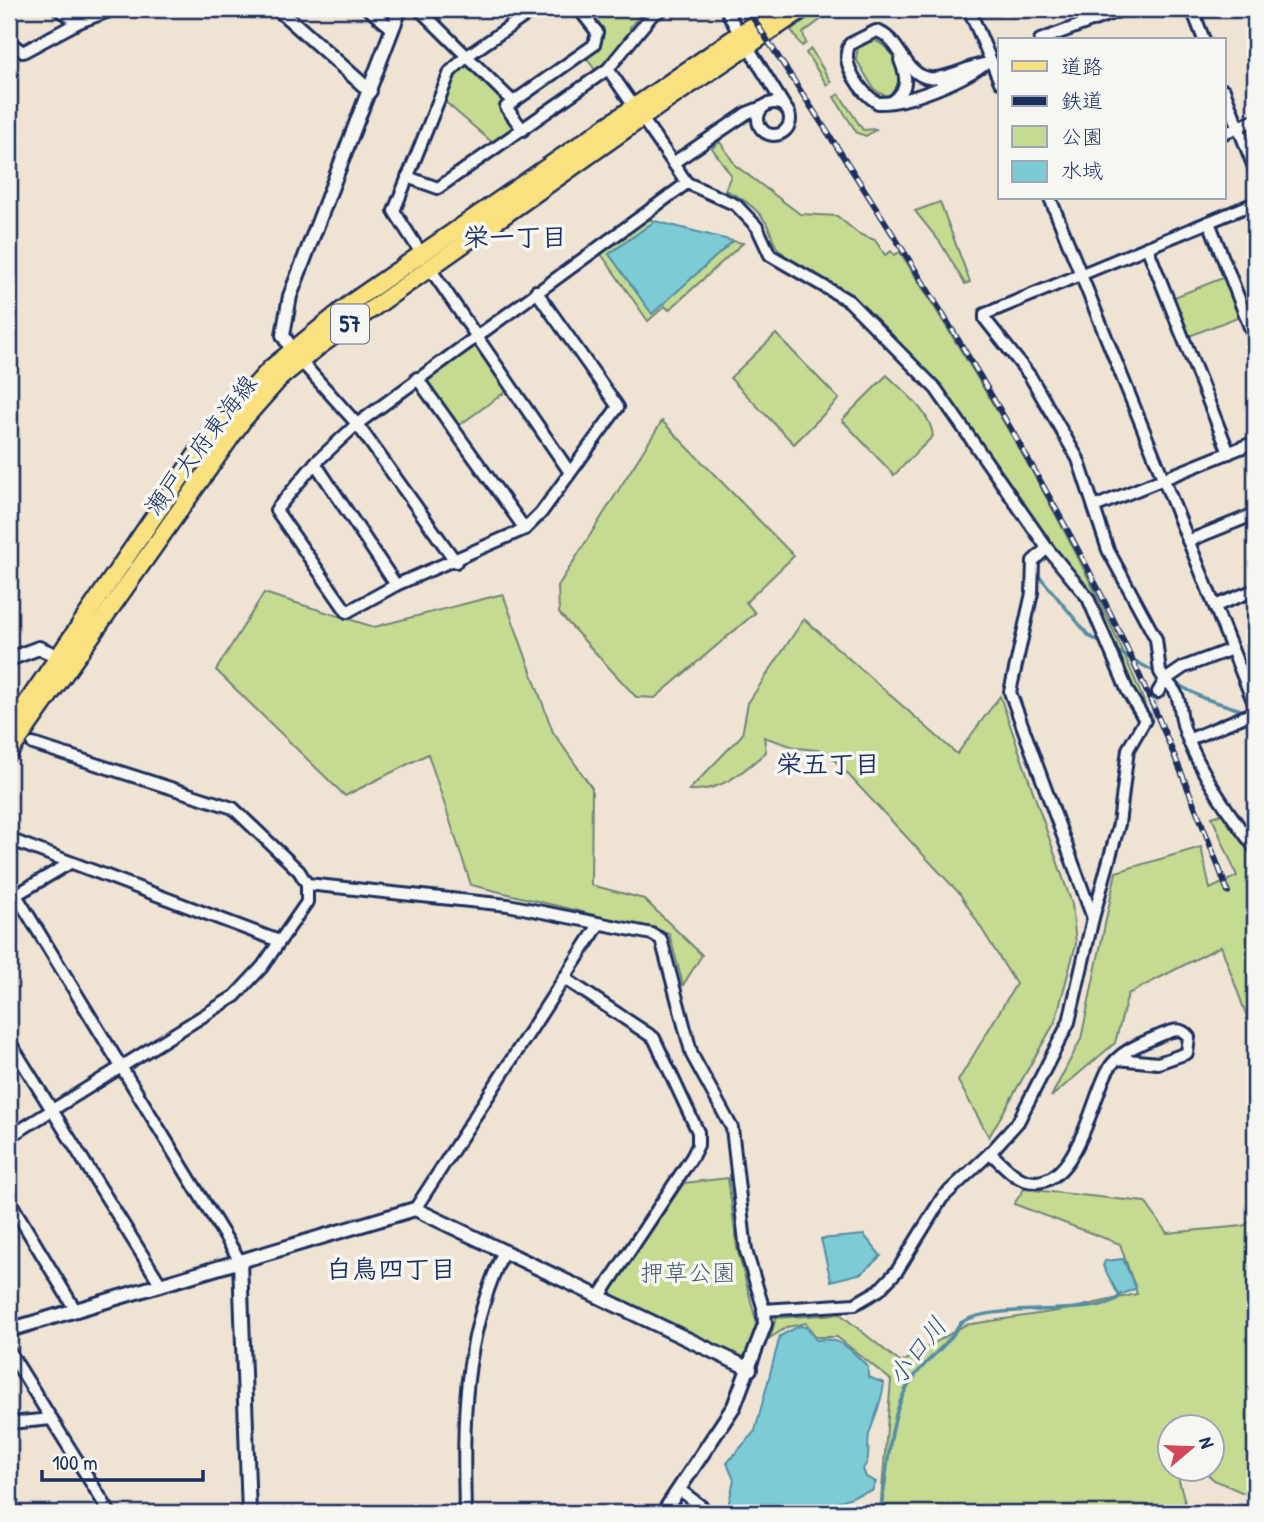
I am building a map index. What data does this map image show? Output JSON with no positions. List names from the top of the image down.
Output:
{
  "streets": {
    "main road": ["57", "瀬戸大府東海線"]
  },
  "districts": ["栄一丁目", "栄五丁目", "白鳥四丁目"],
  "water": ["小口川"],
  "parks": ["押草公園"],
  "legend": [
    "道路",
    "鉄道",
    "公園",
    "水域"
  ],
  "scale_bar": "100 m",
  "north": "right"
}
